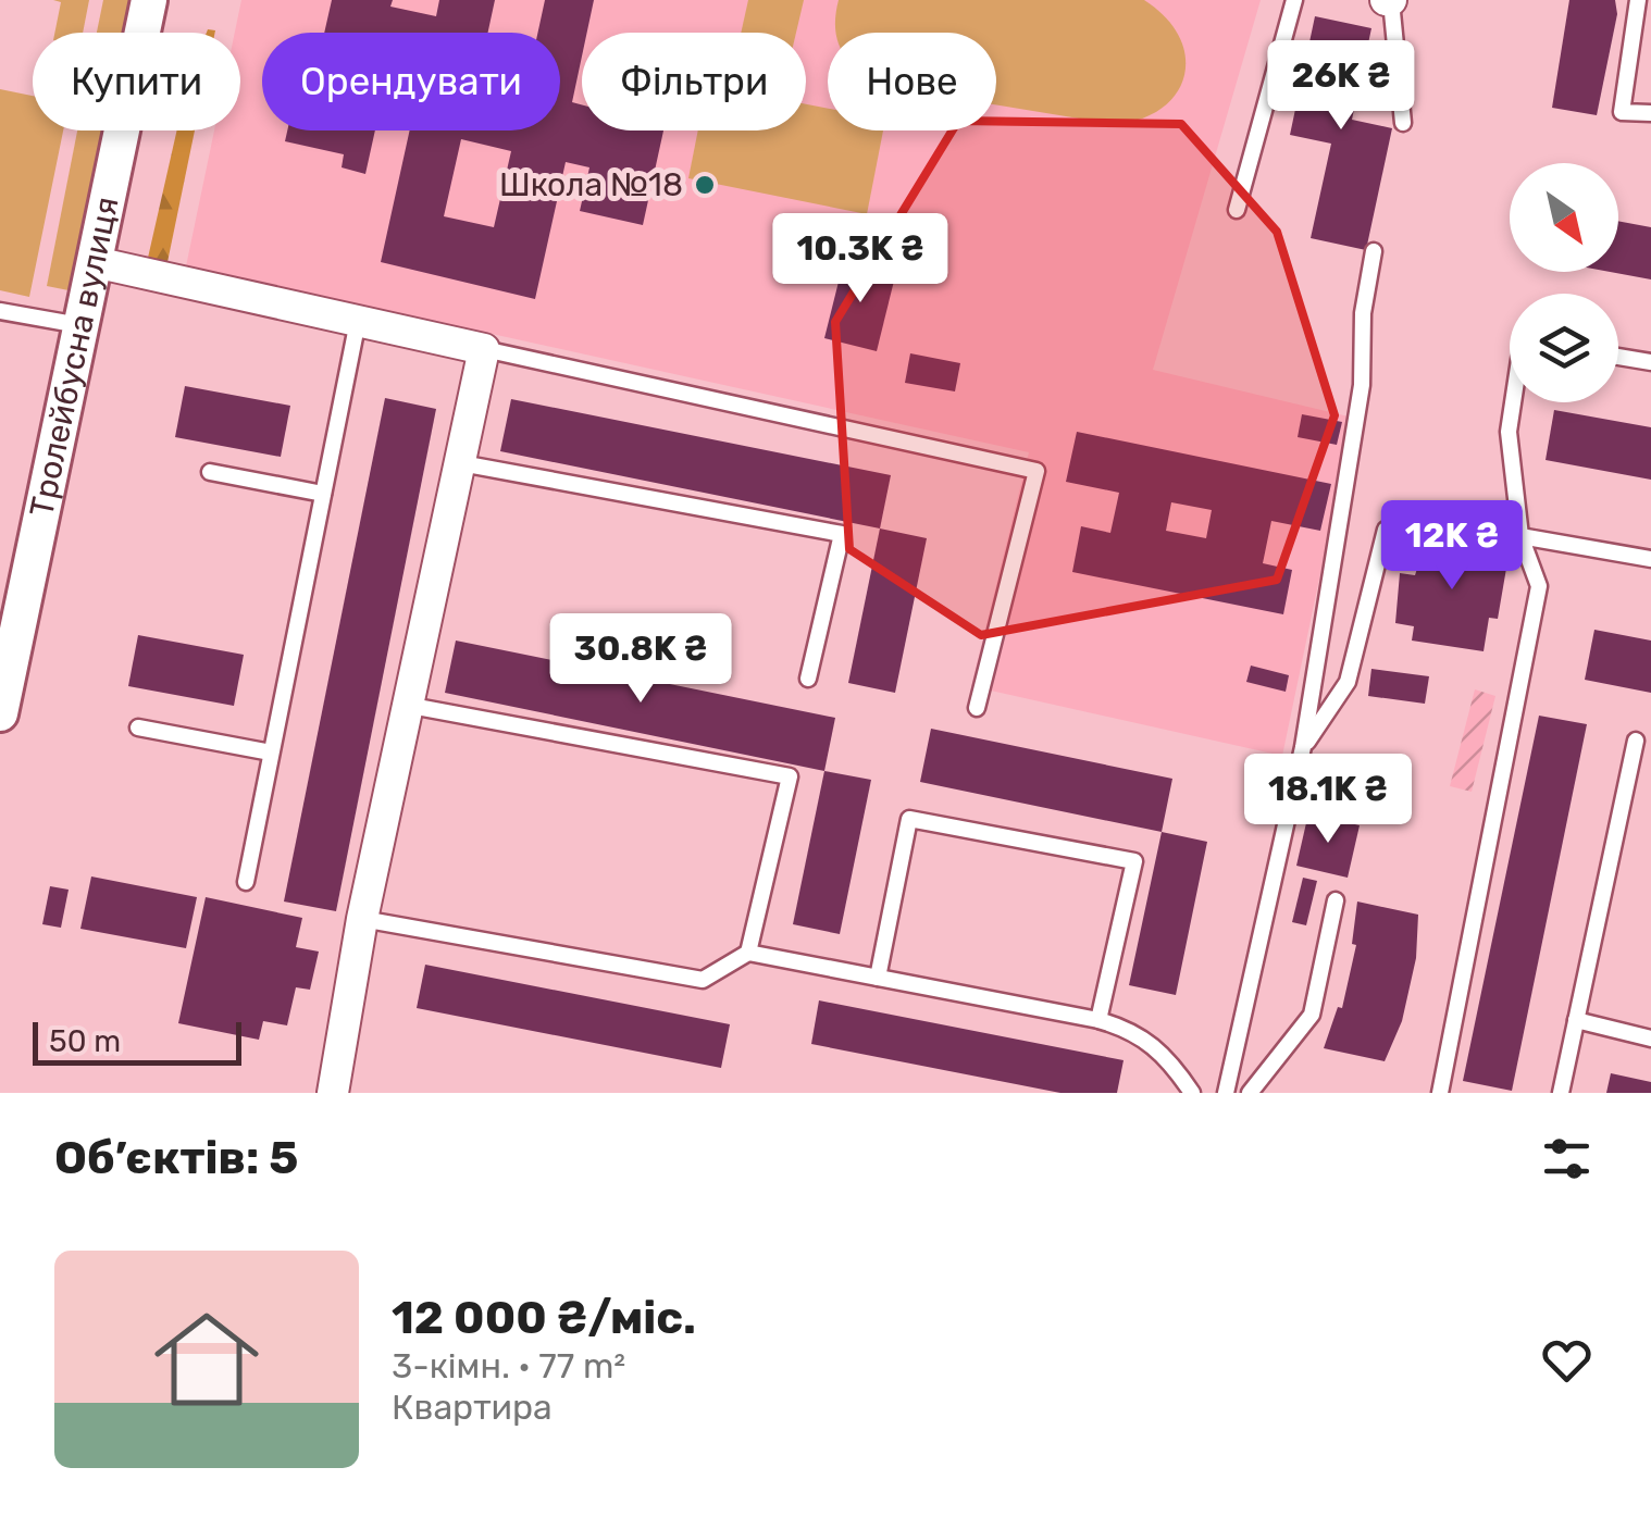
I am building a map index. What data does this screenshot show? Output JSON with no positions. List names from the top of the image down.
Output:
{
  "streets": {
    "street": ["Тролейбусна вулиця"]
  },
  "places": ["Школа №18"],
  "scale_bar": "50 m",
  "north": "bottom right",
  "page": {
    "chip": [
      "Купити",
      "Орендувати",
      "Фільтри",
      "Нове"
    ],
    "price": [
      "26K ₴",
      "10.3K ₴",
      "12K ₴",
      "30.8K ₴",
      "18.1K ₴"
    ],
    "scale": "50 m",
    "heading": "Об’єктів: 5",
    "list": [
      {
        "name": "12 000 ₴/міс.",
        "note": "3-кімн. · 77 m² · Квартира"
      }
    ]
  }
}
